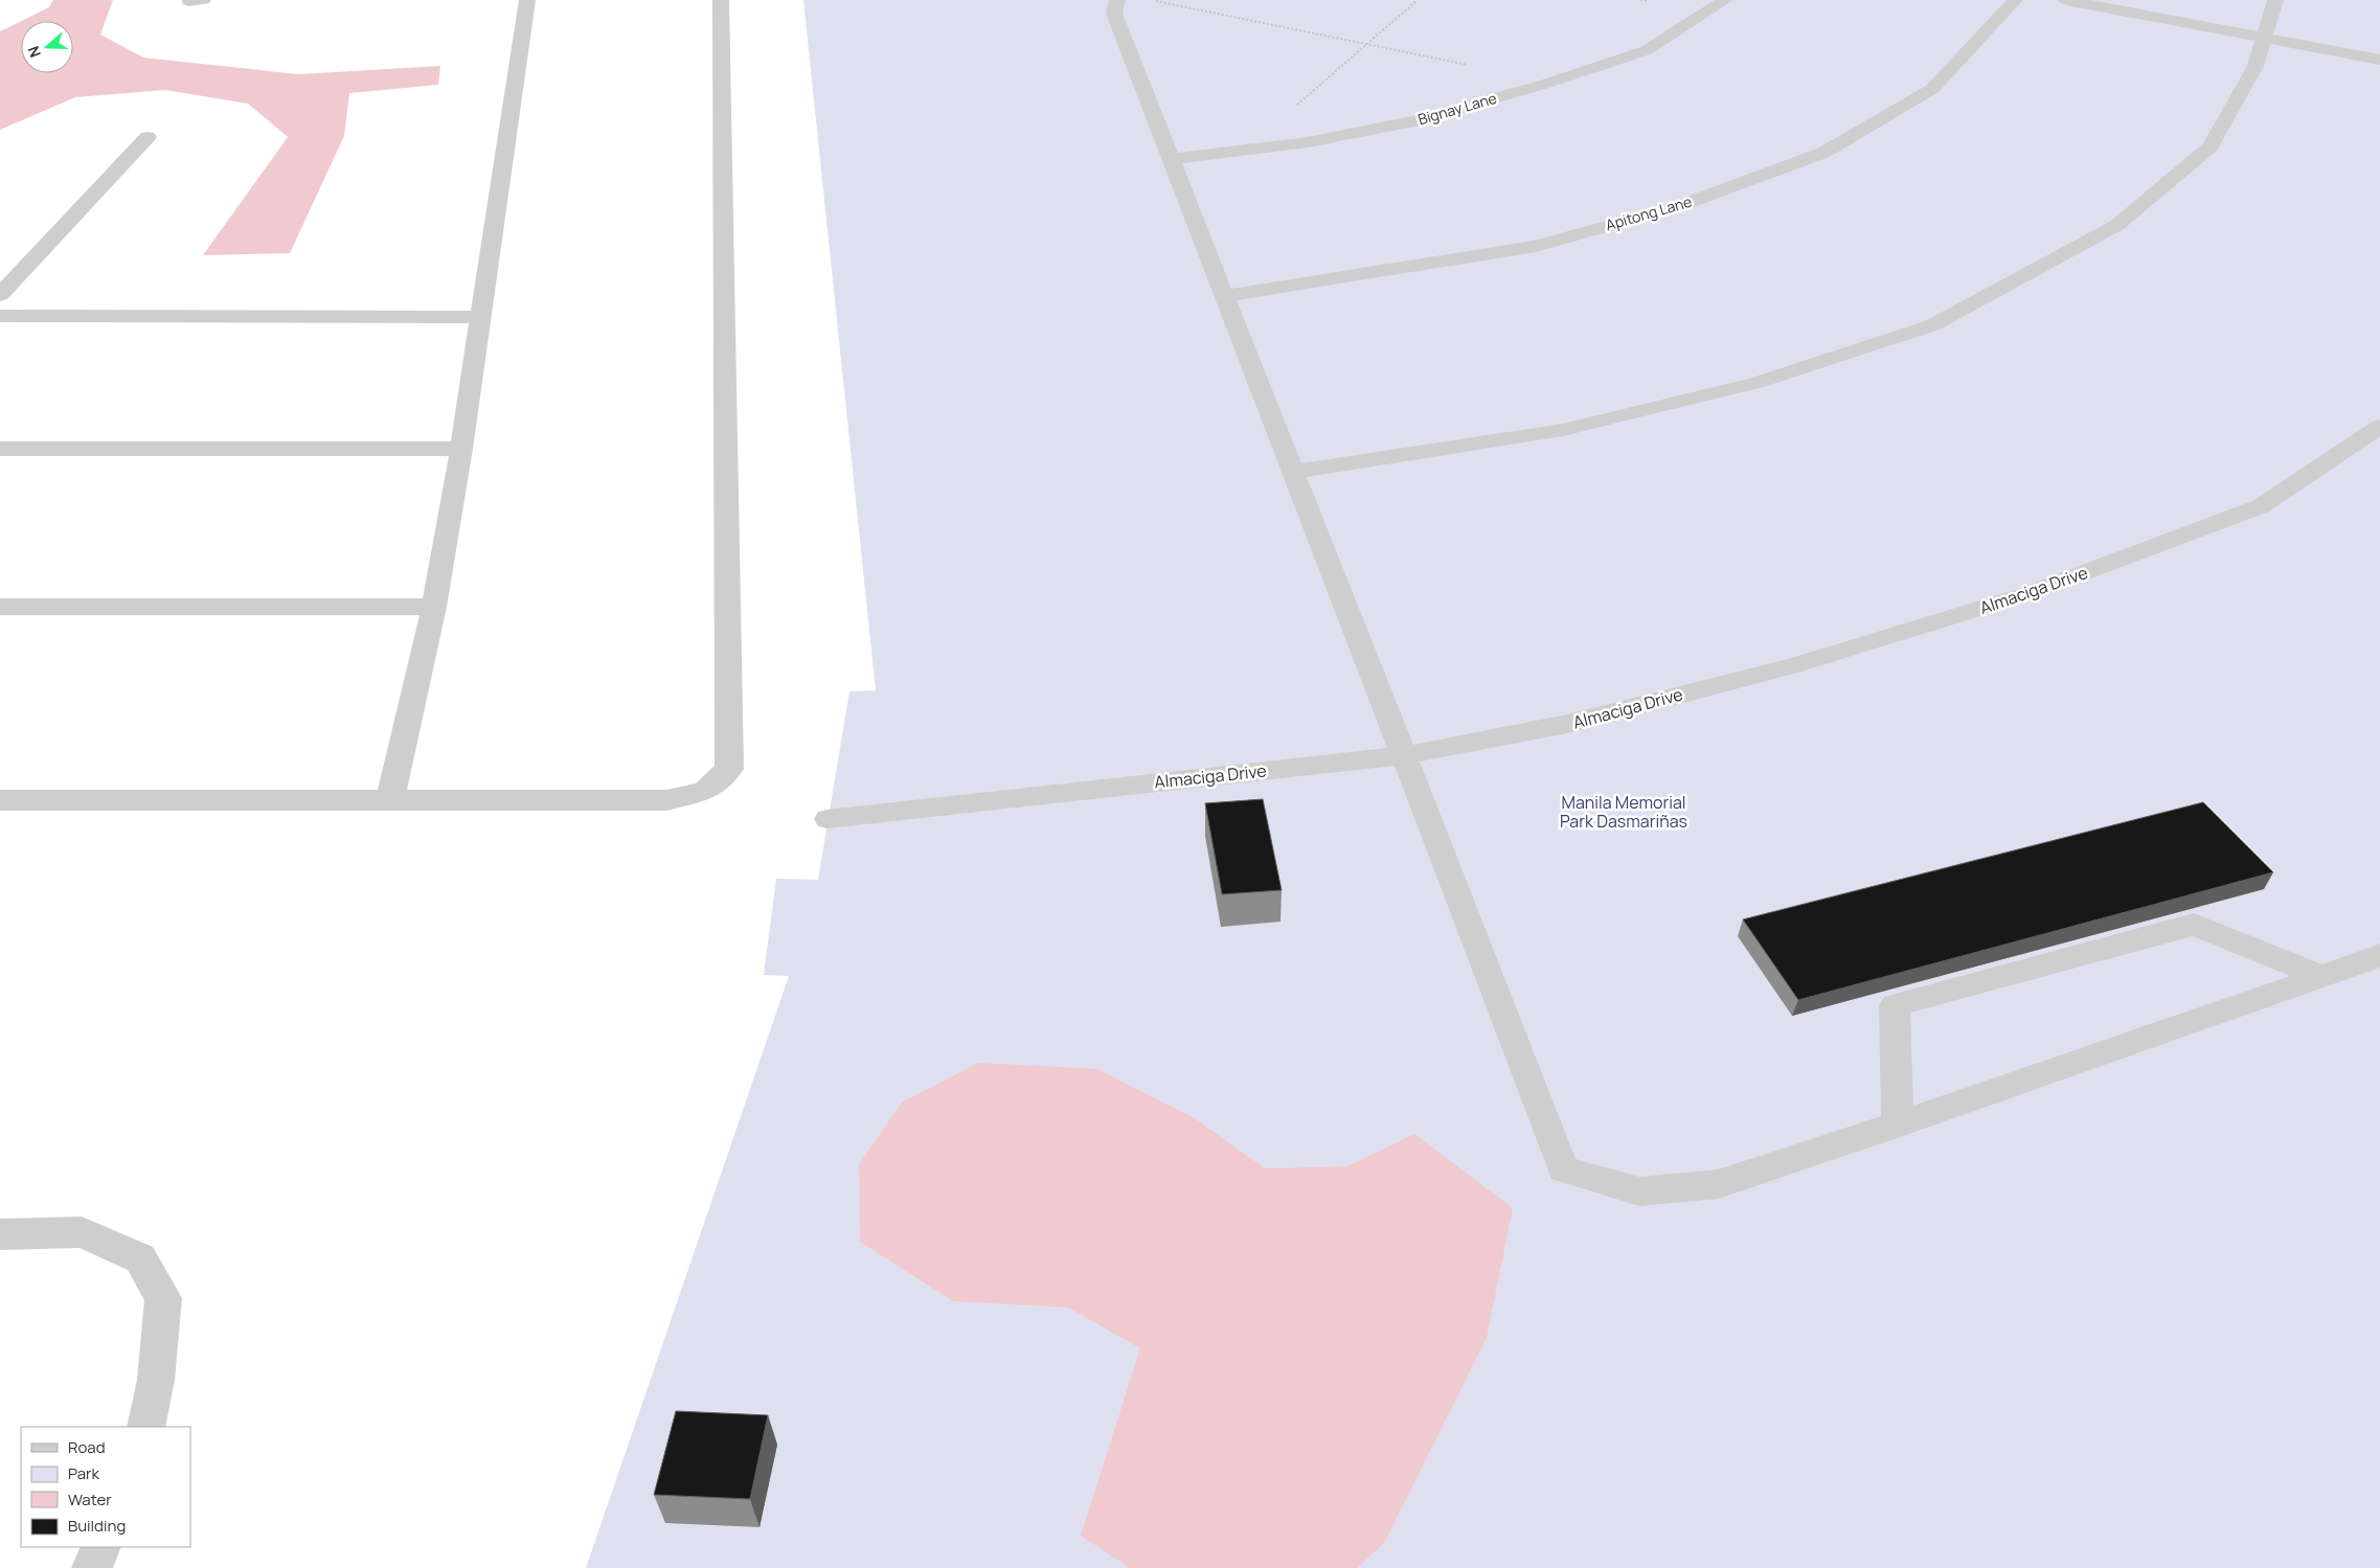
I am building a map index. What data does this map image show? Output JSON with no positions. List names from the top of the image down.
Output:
{
  "streets": {
    "lane": ["Bignay Lane", "Apitong Lane", "Almaciga Drive"]
  },
  "parks": ["Manila Memorial Park Dasmariñas"],
  "legend": [
    "Road",
    "Park",
    "Water",
    "Building"
  ],
  "north": "left"
}
